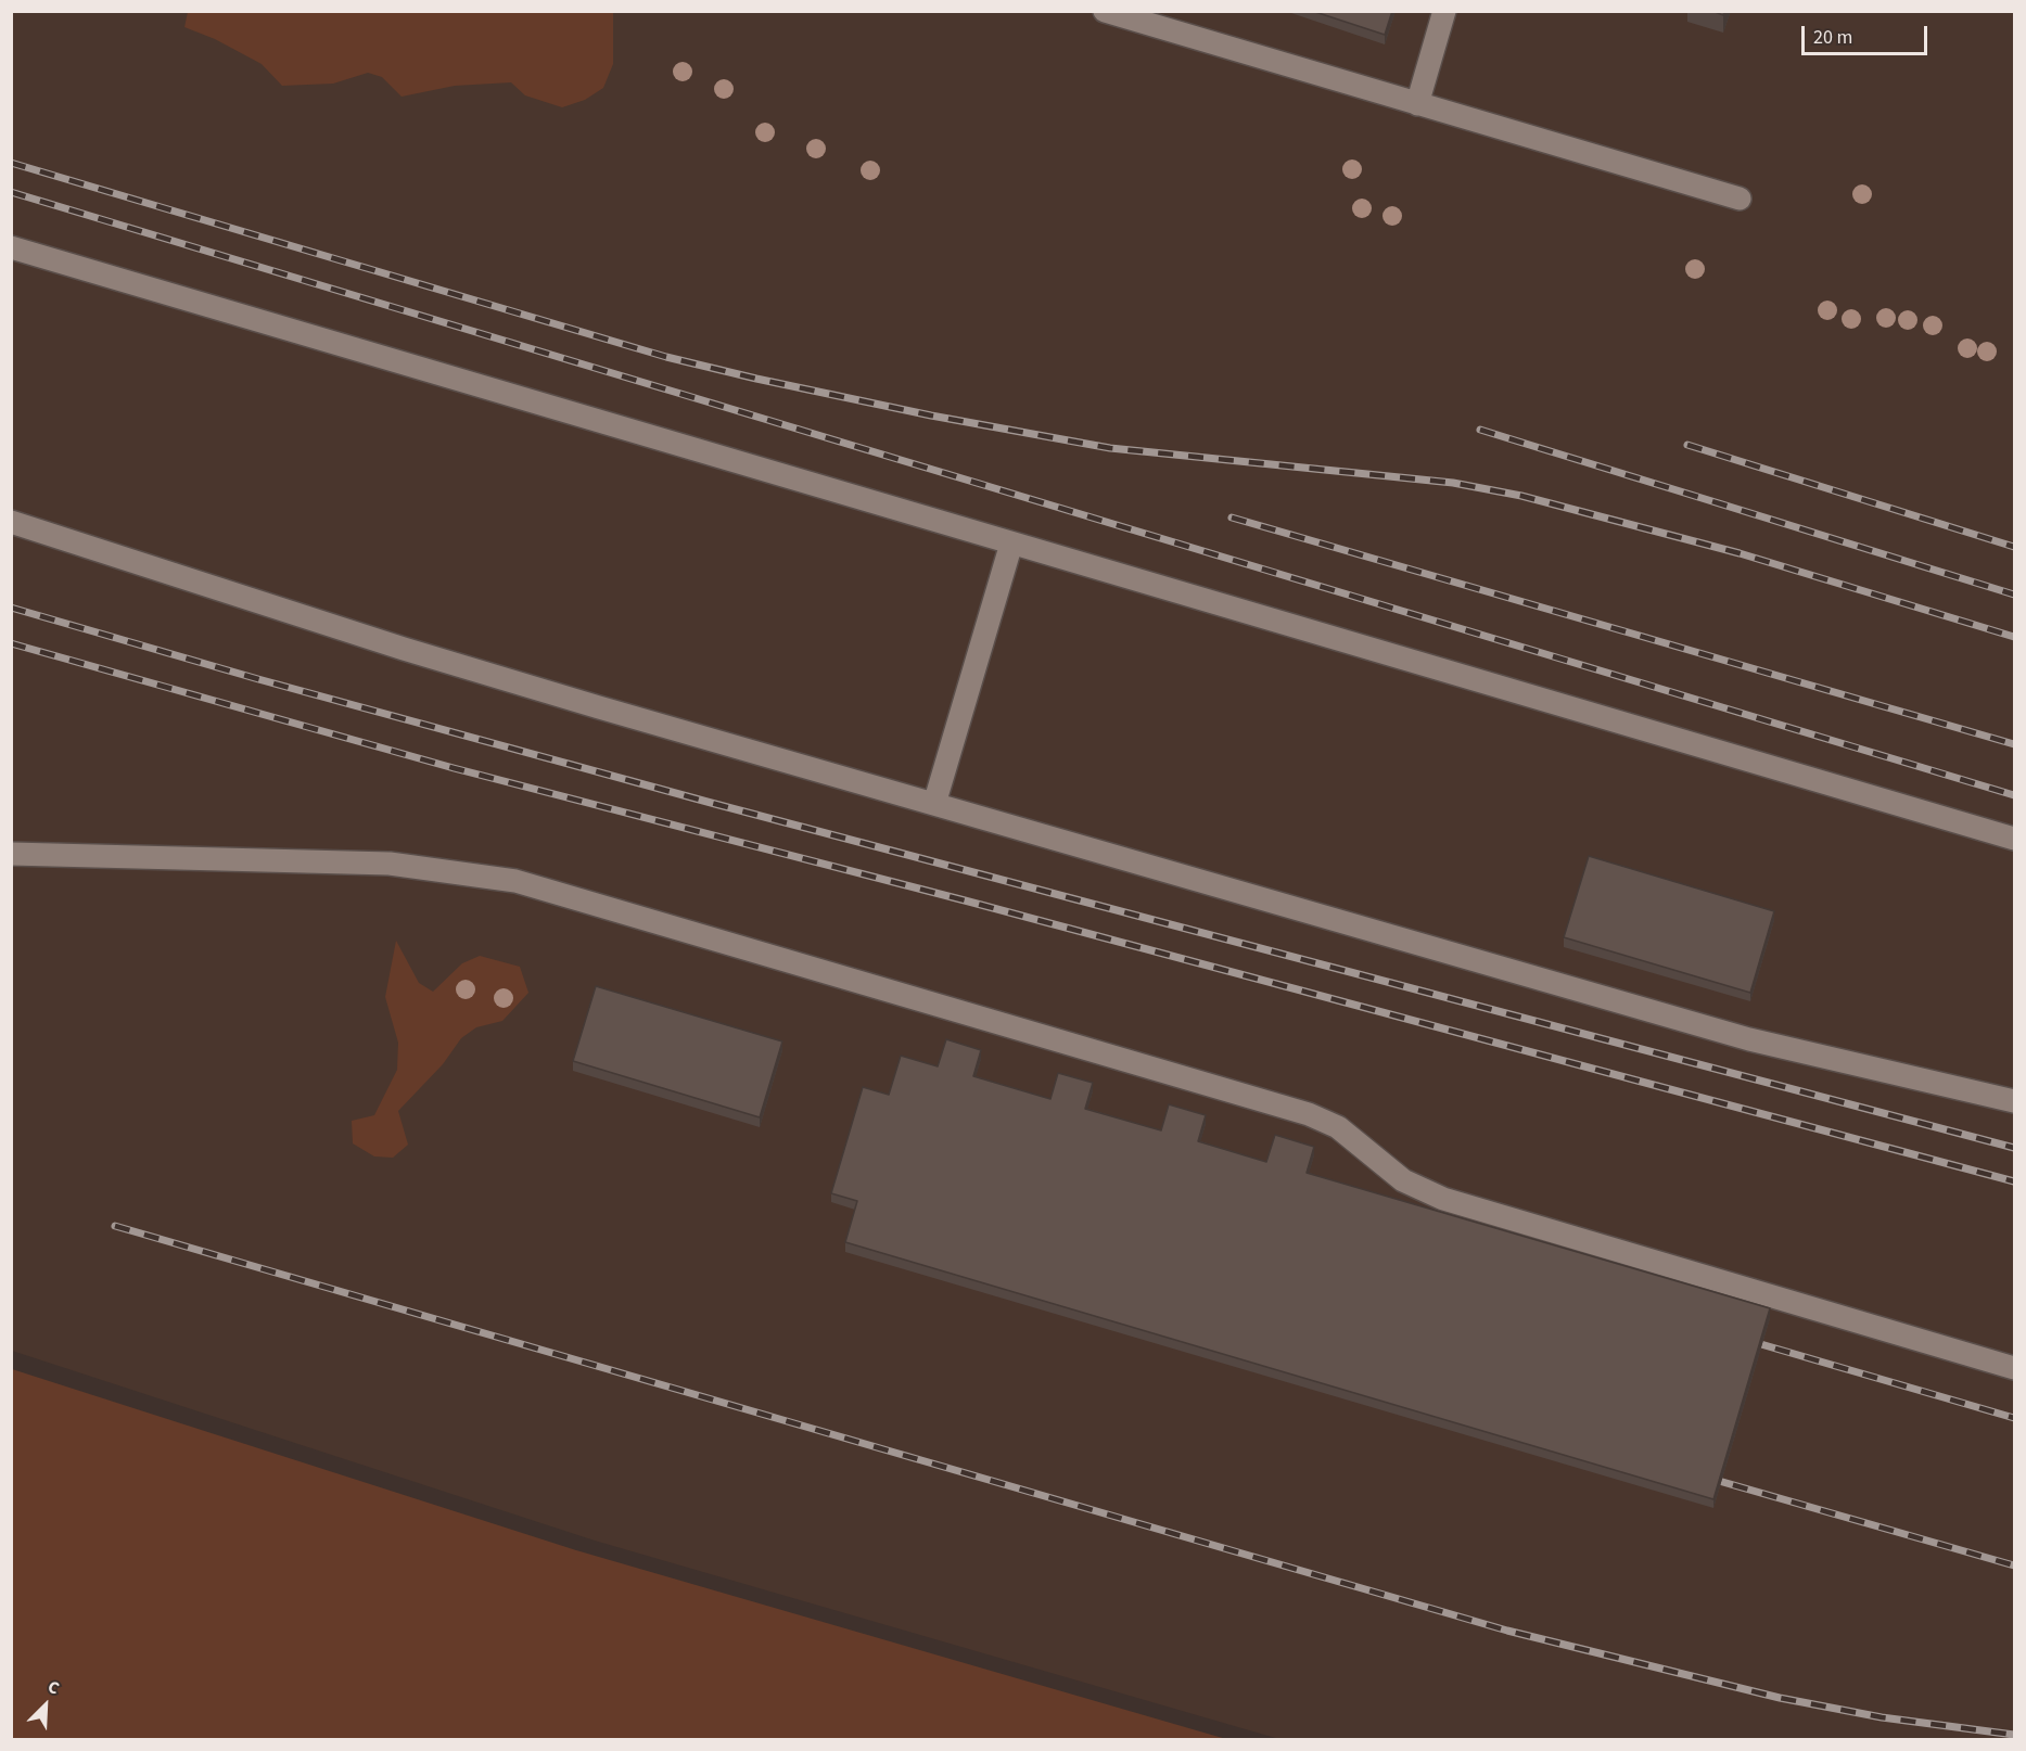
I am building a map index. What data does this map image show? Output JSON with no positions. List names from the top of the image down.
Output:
{
  "scale_bar": "20 m",
  "north": "top right"
}
